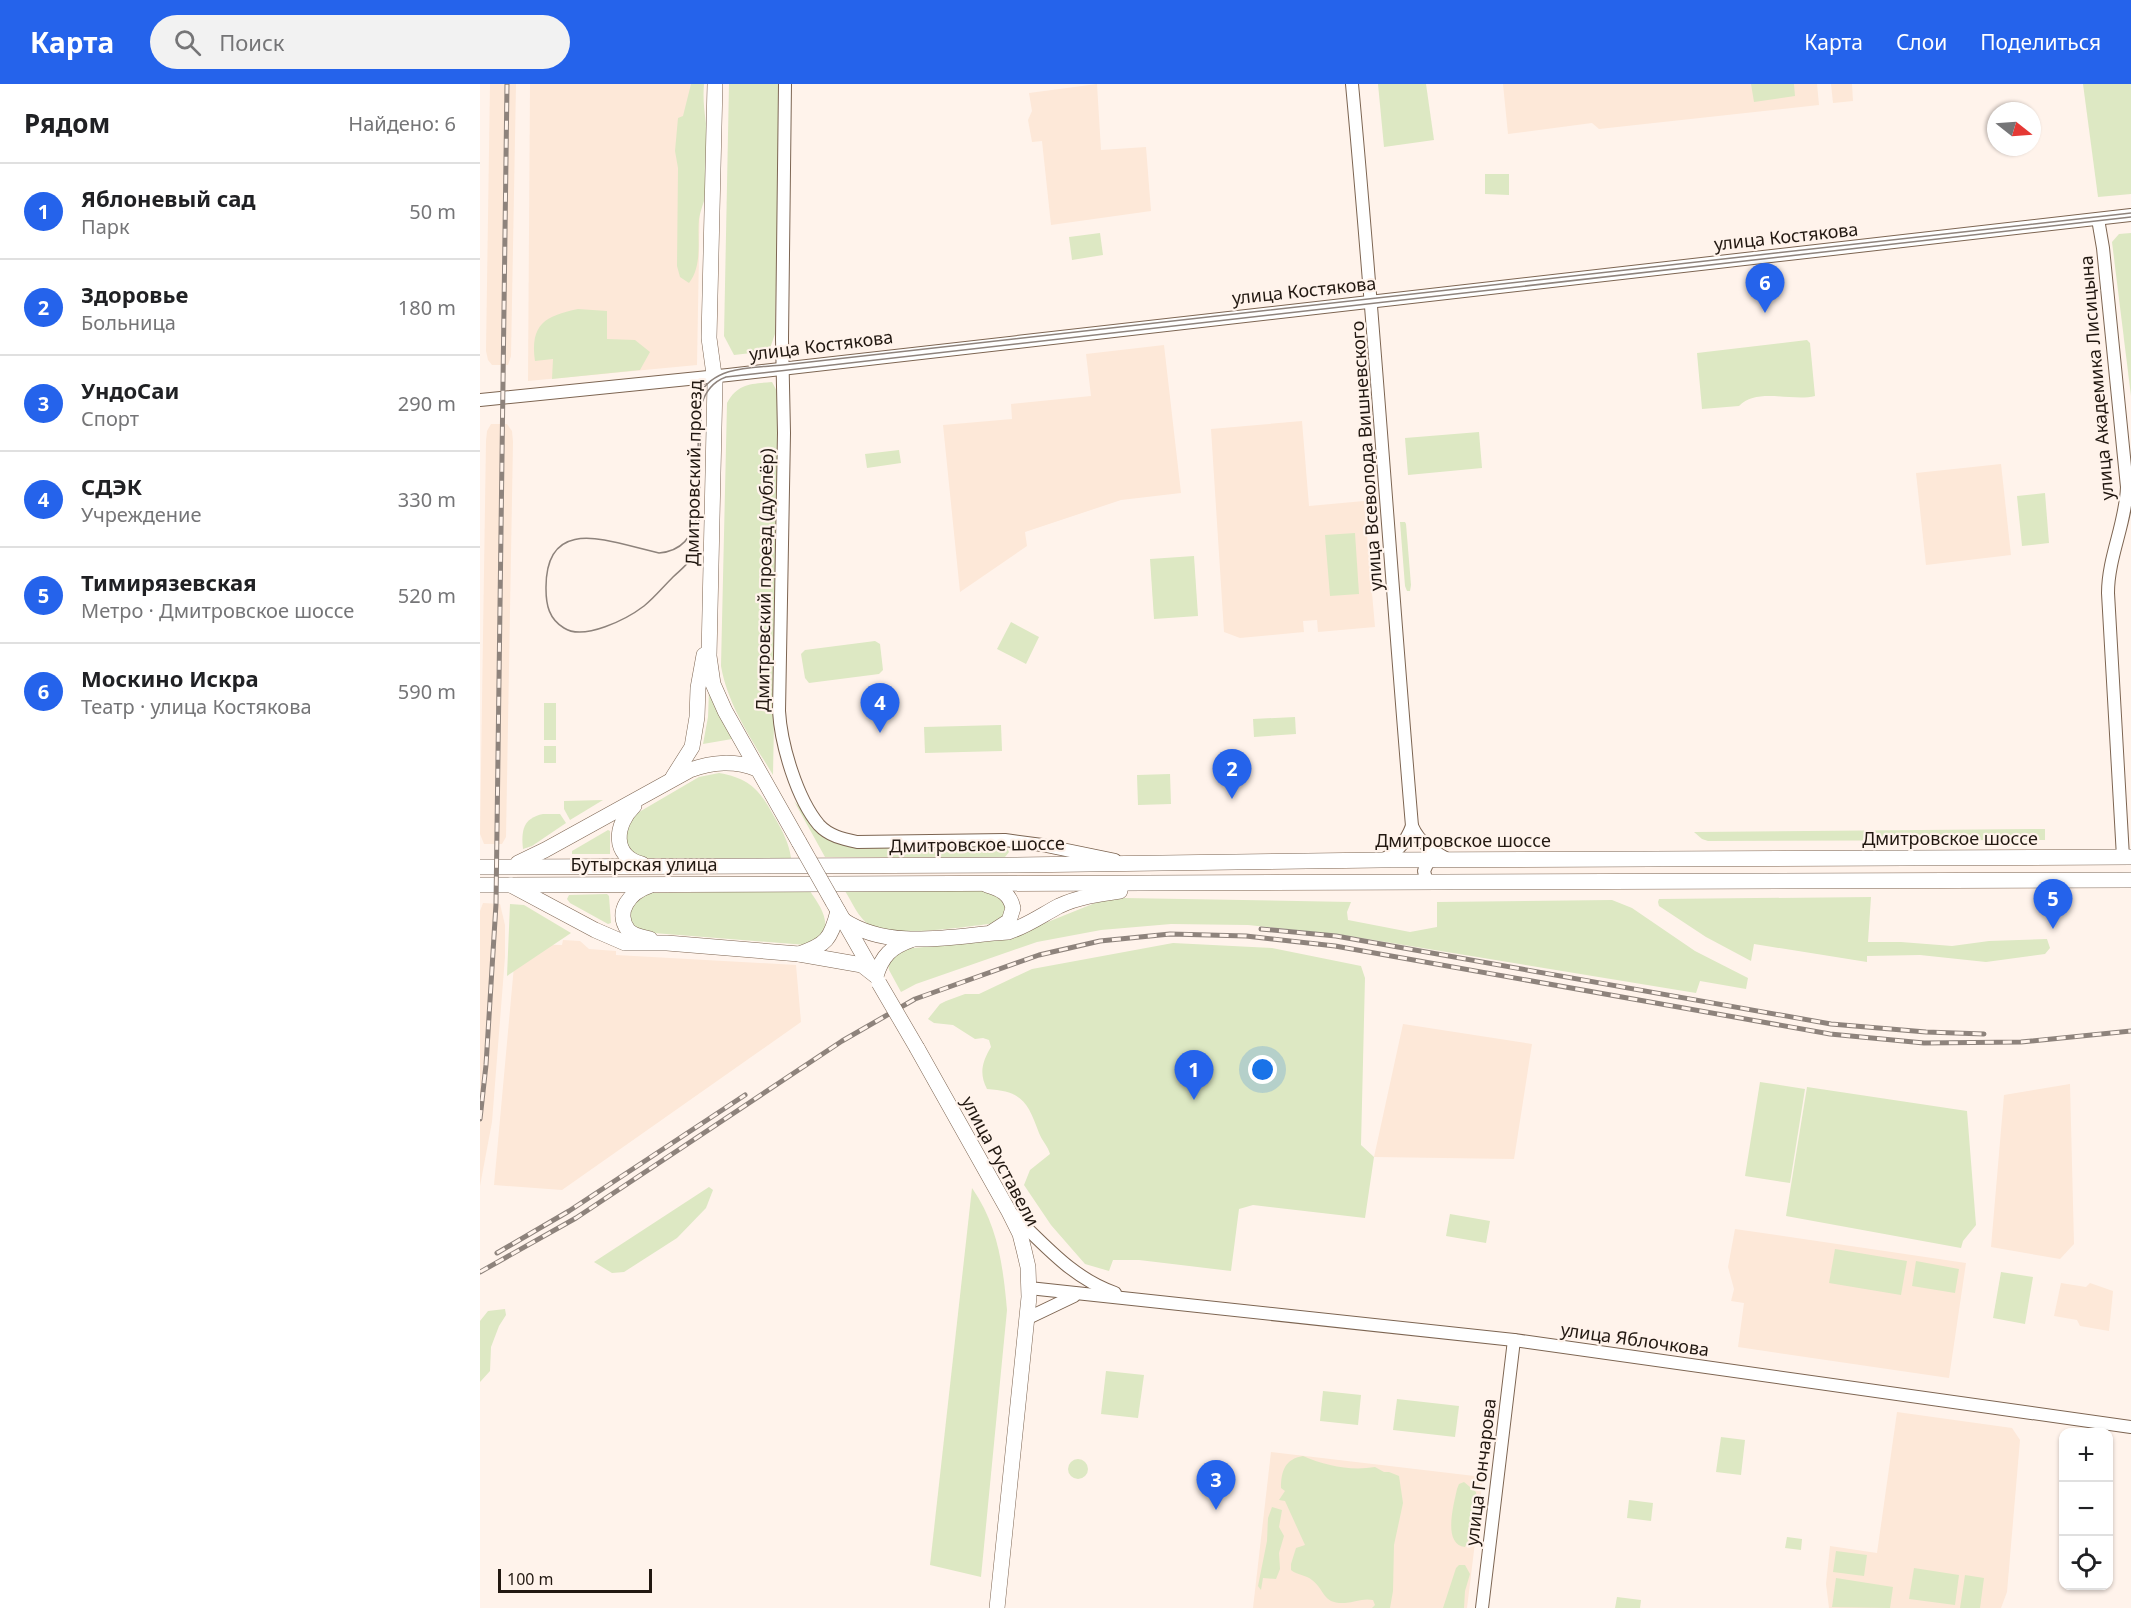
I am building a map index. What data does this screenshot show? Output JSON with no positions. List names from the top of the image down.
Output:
{
  "streets": {
    "main road": [
      "Дмитровский проезд",
      "Дмитровское шоссе",
      "Бутырская улица",
      "улица Руставели"
    ],
    "street": [
      "улица Костякова",
      "улица Академика Лисицына",
      "улица Всеволода Вишневского",
      "Дмитровский проезд (дублёр)",
      "улица Яблочкова",
      "улица Гончарова"
    ]
  },
  "crossings": [
    ["улица Костякова", "улица Академика Лисицына"],
    ["улица Костякова", "улица Всеволода Вишневского"],
    ["улица Костякова", "Дмитровский проезд"],
    ["улица Костякова", "Дмитровский проезд (дублёр)"],
    ["улица Академика Лисицына", "Дмитровское шоссе"],
    ["Дмитровский проезд", "улица Руставели"],
    ["Дмитровский проезд (дублёр)", "Дмитровское шоссе"],
    ["Дмитровское шоссе", "Бутырская улица"],
    ["улица Яблочкова", "улица Гончарова"]
  ],
  "scale_bar": "100 m",
  "north": "right",
  "page": {
    "header": "Карта",
    "search": "Поиск",
    "nav": ["Карта", "Слои", "Поделиться"],
    "heading": ["Рядом", "Найдено: 6"],
    "list": [
      {
        "mark": "1",
        "name": "Яблоневый сад",
        "note": "Парк",
        "value": "50 m"
      },
      {
        "mark": "2",
        "name": "Здоровье",
        "note": "Больница",
        "value": "180 m"
      },
      {
        "mark": "3",
        "name": "УндоСаи",
        "note": "Спорт",
        "value": "290 m"
      },
      {
        "mark": "4",
        "name": "СДЭК",
        "note": "Учреждение",
        "value": "330 m"
      },
      {
        "mark": "5",
        "name": "Тимирязевская",
        "note": "Метро · Дмитровское шоссе",
        "value": "520 m"
      },
      {
        "mark": "6",
        "name": "Москино Искра",
        "note": "Театр · улица Костякова",
        "value": "590 m"
      }
    ],
    "pins": [
      "6",
      "4",
      "2",
      "5",
      "1",
      "3"
    ],
    "map_buttons": ["+", "−"],
    "scale": "100 m"
  }
}
